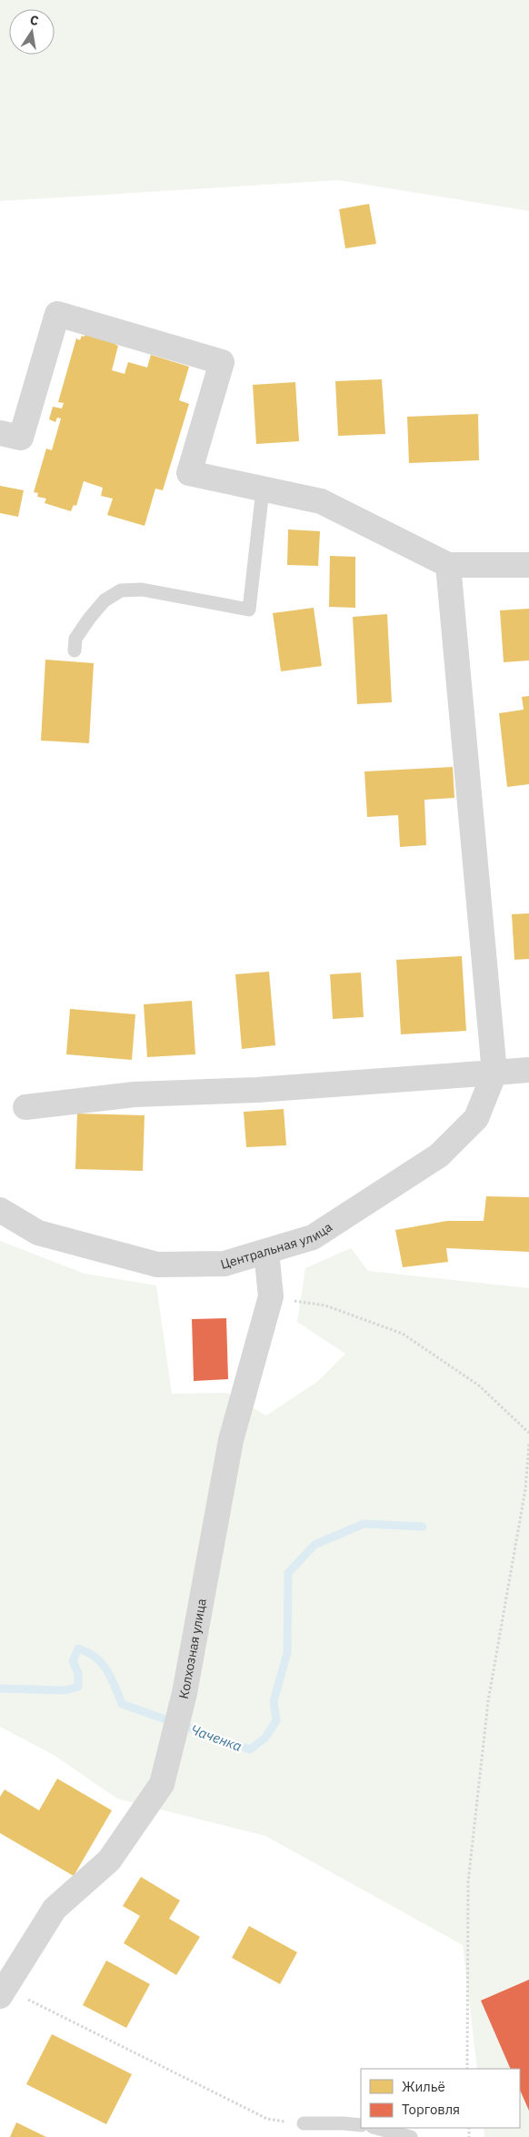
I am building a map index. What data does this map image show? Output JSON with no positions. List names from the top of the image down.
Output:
{
  "streets": {
    "street": ["Центральная улица", "Колхозная улица"]
  },
  "crossings": [
    ["Центральная улица", "Колхозная улица"]
  ],
  "water": ["Чаченка"],
  "legend": ["Жильё", "Торговля"],
  "north": "top"
}
